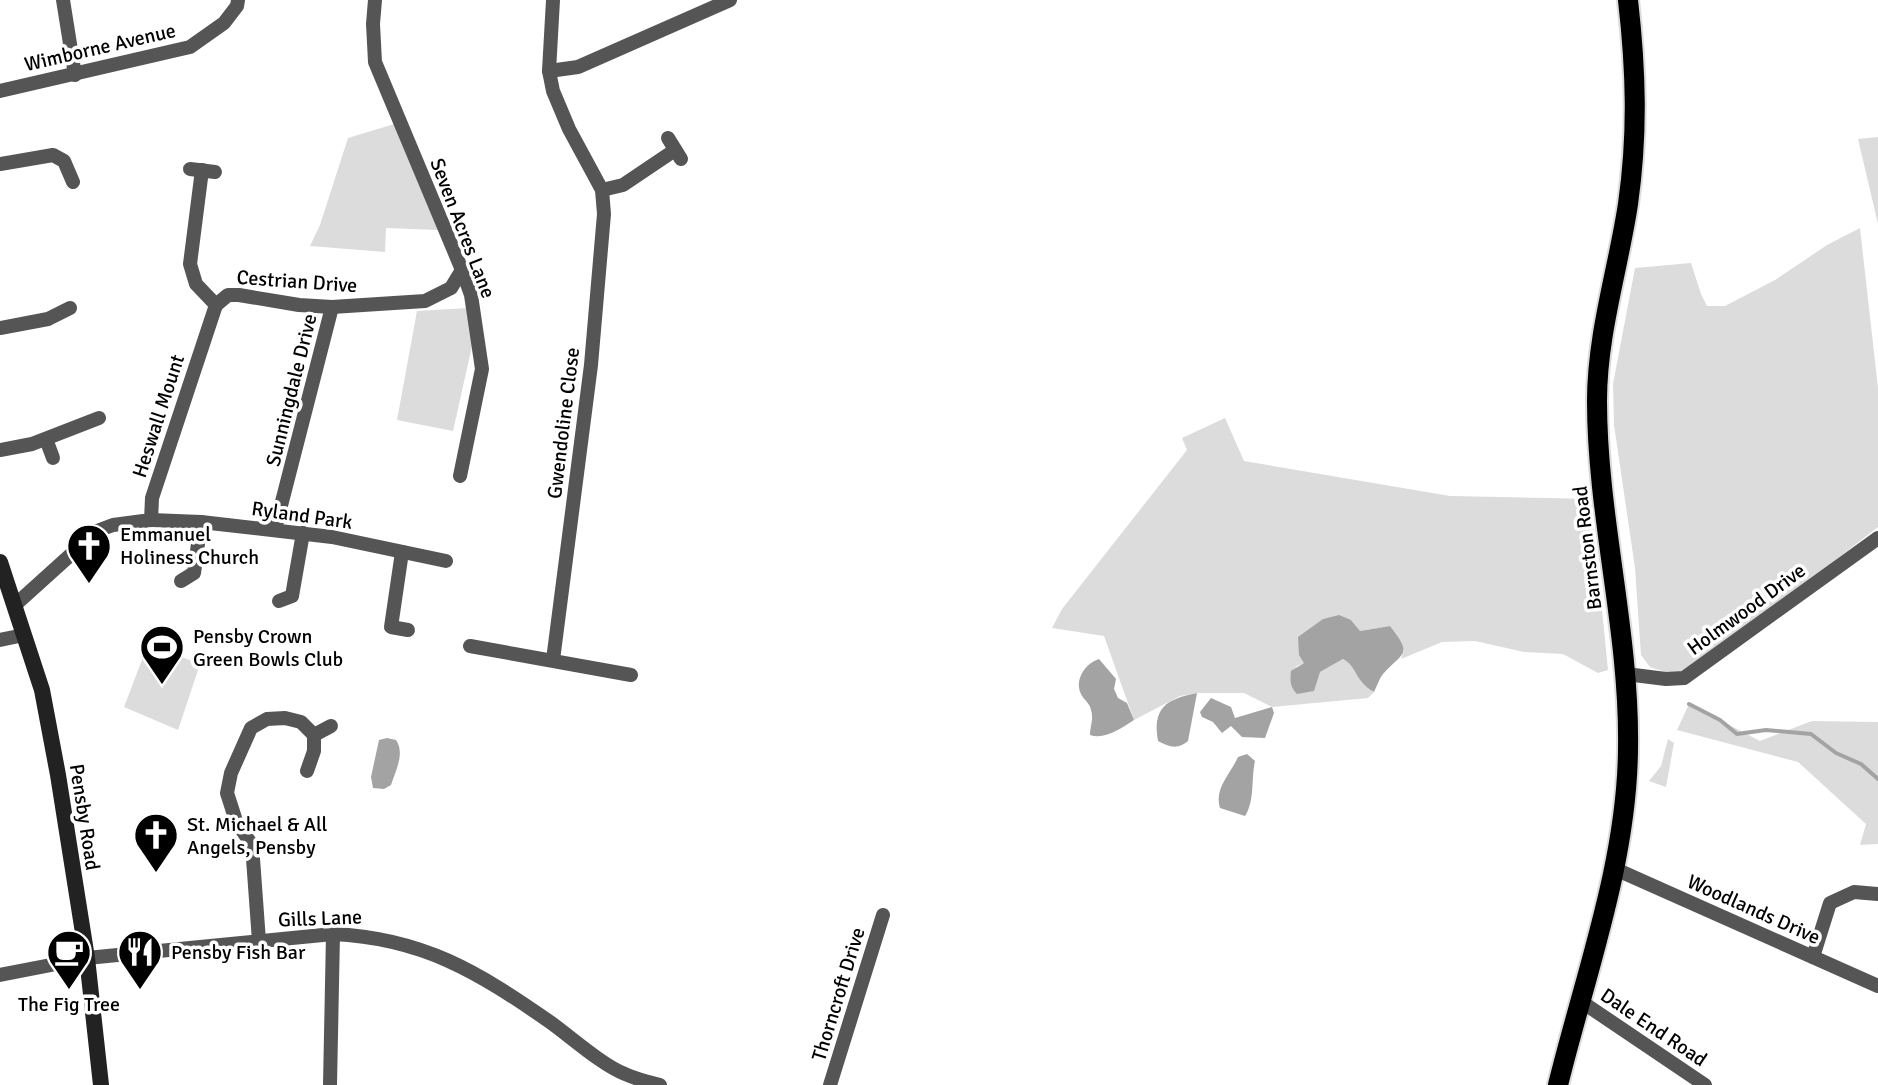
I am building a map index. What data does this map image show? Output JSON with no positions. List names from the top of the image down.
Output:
{
  "streets": {
    "main road": ["Barnston Road", "Pensby Road"],
    "street": [
      "Wimborne Avenue",
      "Seven Acres Lane",
      "Cestrian Drive",
      "Sunningdale Drive",
      "Heswall Mount",
      "Gwendoline Close",
      "Ryland Park",
      "Holmwood Drive",
      "Woodlands Drive",
      "Gills Lane",
      "Thorncroft Drive",
      "Dale End Road"
    ]
  },
  "crossings": [
    ["Seven Acres Lane", "Cestrian Drive"],
    ["Cestrian Drive", "Sunningdale Drive"],
    ["Cestrian Drive", "Heswall Mount"],
    ["Sunningdale Drive", "Ryland Park"],
    ["Heswall Mount", "Ryland Park"],
    ["Barnston Road", "Holmwood Drive"],
    ["Barnston Road", "Woodlands Drive"],
    ["Barnston Road", "Dale End Road"],
    ["Pensby Road", "Gills Lane"]
  ],
  "places": {
    "church": ["Emmanuel Holiness Church", "St. Michael & All Angels, Pensby"],
    "sports": ["Pensby Crown Green Bowls Club"],
    "cafe": ["The Fig Tree"],
    "restaurant": ["Pensby Fish Bar"]
  }
}
